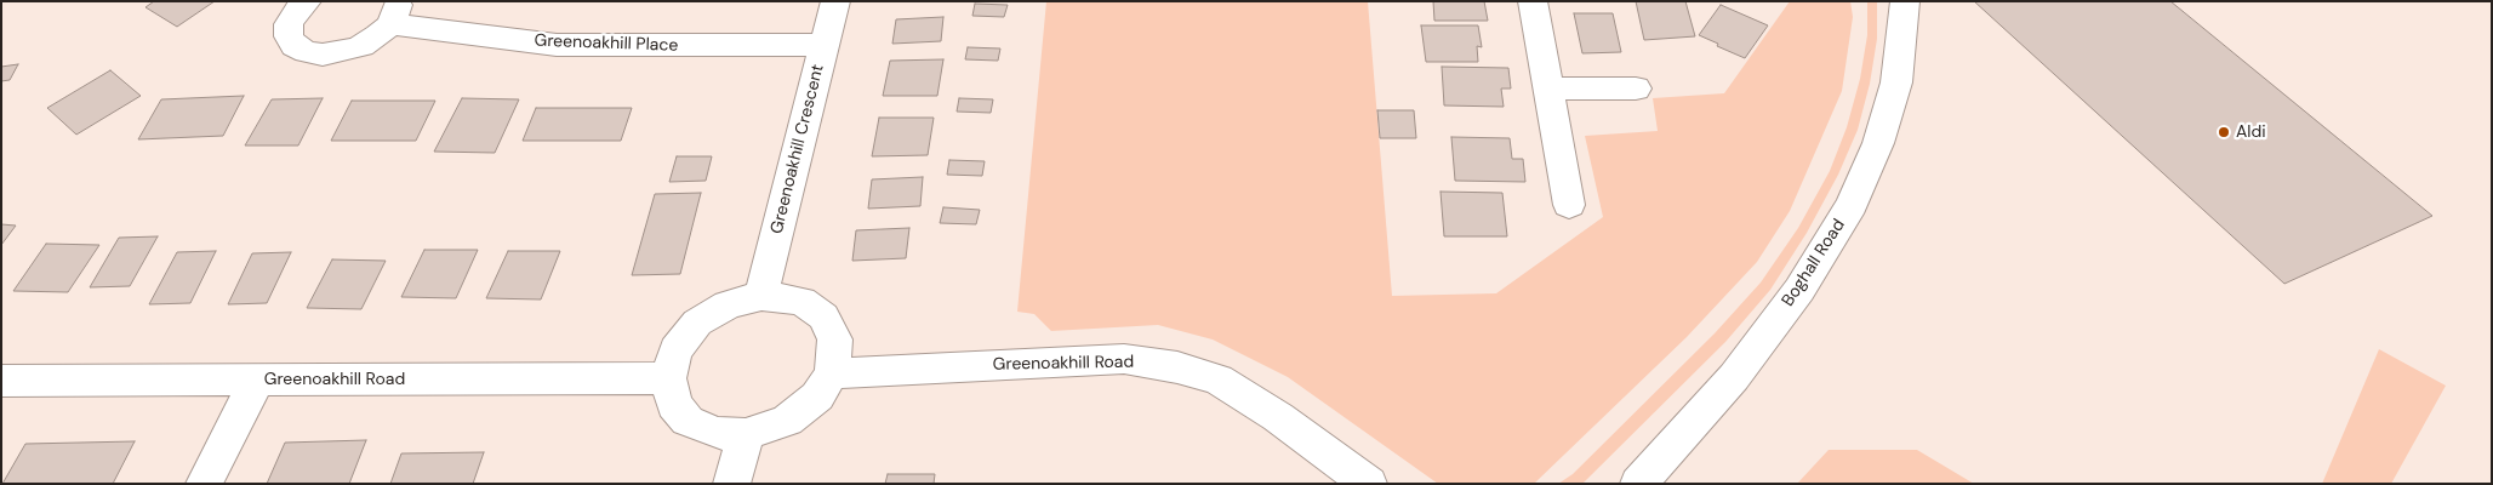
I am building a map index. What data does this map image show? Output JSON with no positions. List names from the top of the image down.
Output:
{
  "streets": {
    "street": [
      "Greenoakhill Place",
      "Greenoakhill Crescent",
      "Boghall Road",
      "Greenoakhill Road"
    ]
  },
  "crossings": [
    ["Greenoakhill Place", "Greenoakhill Crescent"],
    ["Greenoakhill Crescent", "Greenoakhill Road"]
  ],
  "places": ["Aldi"]
}
